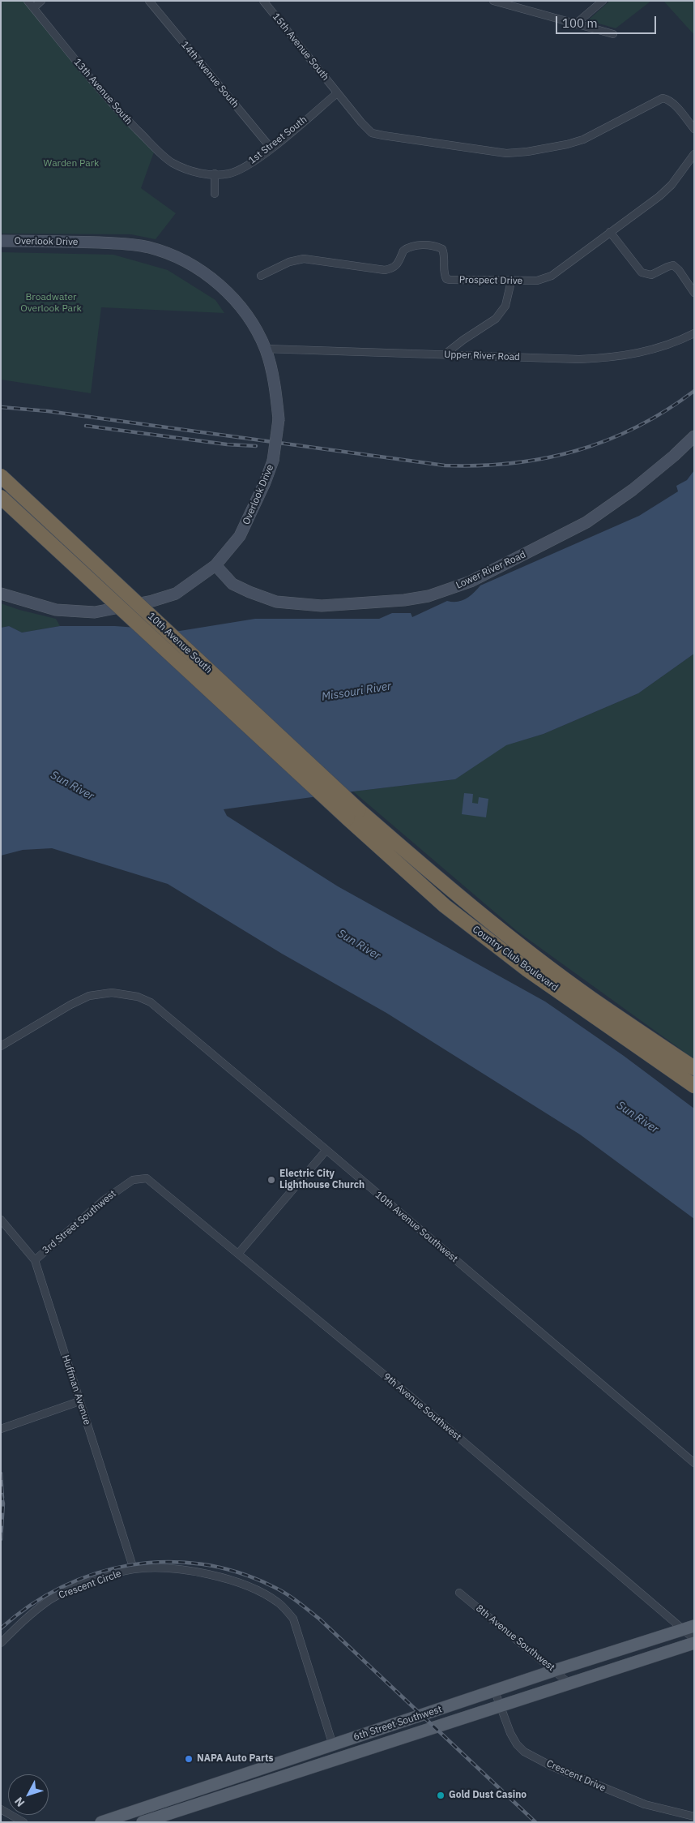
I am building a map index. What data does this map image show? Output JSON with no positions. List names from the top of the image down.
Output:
{
  "streets": {
    "highway": ["10th Avenue South", "Country Club Boulevard"],
    "main road": ["Overlook Drive", "Lower River Road", "6th Street Southwest"],
    "street": [
      "15th Avenue South",
      "14th Avenue South",
      "13th Avenue South",
      "1st Street South",
      "Prospect Drive",
      "Upper River Road",
      "3rd Street Southwest",
      "10th Avenue Southwest",
      "Huffman Avenue",
      "9th Avenue Southwest",
      "Crescent Circle",
      "8th Avenue Southwest",
      "Crescent Drive"
    ]
  },
  "crossings": [
    ["15th Avenue South", "1st Street South"],
    ["14th Avenue South", "1st Street South"],
    ["13th Avenue South", "1st Street South"],
    ["Overlook Drive", "Upper River Road"],
    ["Overlook Drive", "Lower River Road"],
    ["10th Avenue South", "Country Club Boulevard"],
    ["3rd Street Southwest", "Huffman Avenue"],
    ["3rd Street Southwest", "9th Avenue Southwest"],
    ["Huffman Avenue", "Crescent Circle"],
    ["9th Avenue Southwest", "6th Street Southwest"],
    ["Crescent Circle", "6th Street Southwest"],
    ["8th Avenue Southwest", "6th Street Southwest"],
    ["6th Street Southwest", "Crescent Drive"]
  ],
  "water": ["Missouri River", "Sun River"],
  "parks": ["Warden Park", "Broadwater Overlook Park"],
  "places": ["Electric City Lighthouse Church", "NAPA Auto Parts", "Gold Dust Casino"],
  "scale_bar": "100 m",
  "north": "bottom left"
}
